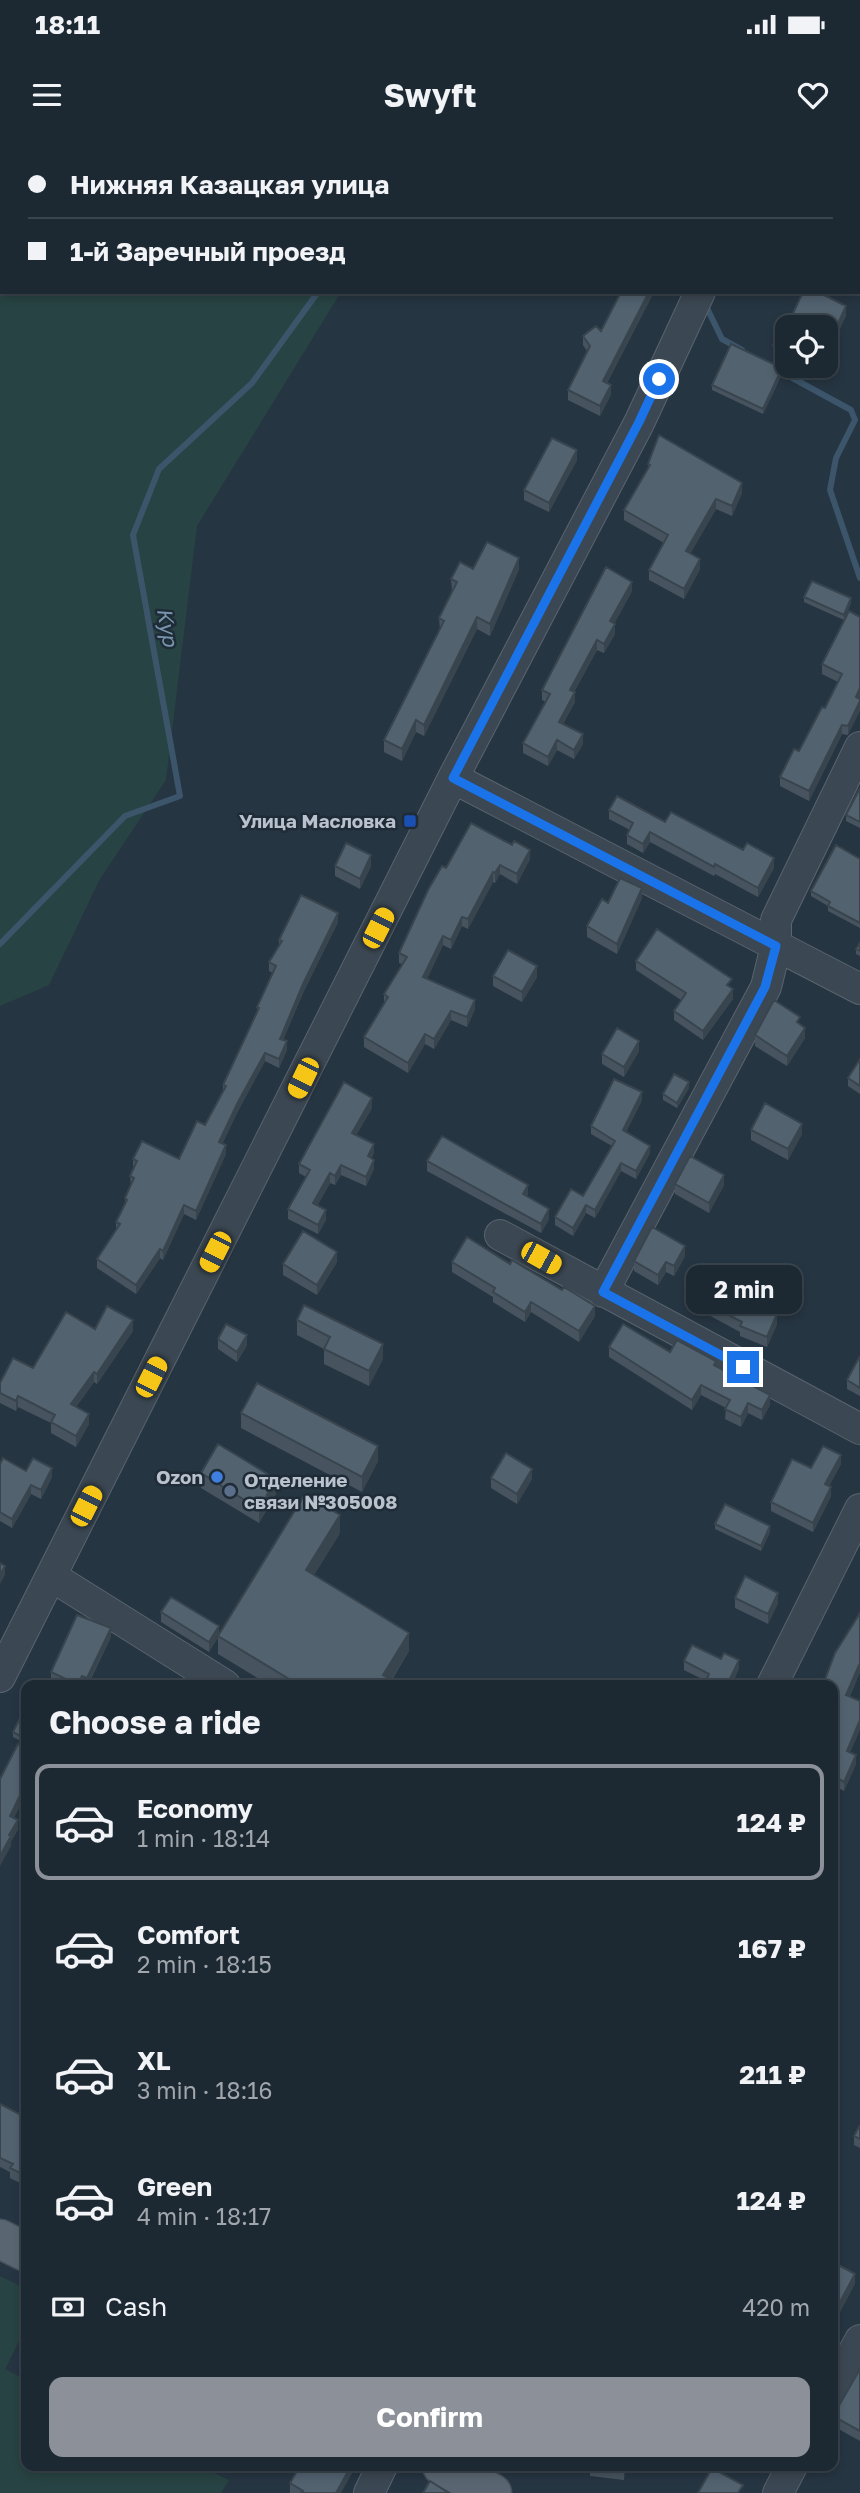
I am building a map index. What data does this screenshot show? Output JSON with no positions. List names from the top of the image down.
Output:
{
  "water": ["Кур"],
  "places": {
    "transit": ["Улица Масловка"],
    "other": ["Ozon", "Отделение связи №305008"]
  },
  "page": {
    "status": "18:11",
    "header": "Swyft",
    "banner": ["Нижняя Казацкая улица", "1-й Заречный проезд"],
    "bubble": "2 min",
    "heading": "Choose a ride",
    "list": [
      {
        "name": "Economy",
        "note": "1 min · 18:14",
        "value": "124 ₽"
      },
      {
        "name": "Comfort",
        "note": "2 min · 18:15",
        "value": "167 ₽"
      },
      {
        "name": "XL",
        "note": "3 min · 18:16",
        "value": "211 ₽"
      },
      {
        "name": "Green",
        "note": "4 min · 18:17",
        "value": "124 ₽"
      }
    ],
    "pay": ["Cash", "420 m"],
    "buttons": "Confirm"
  }
}
